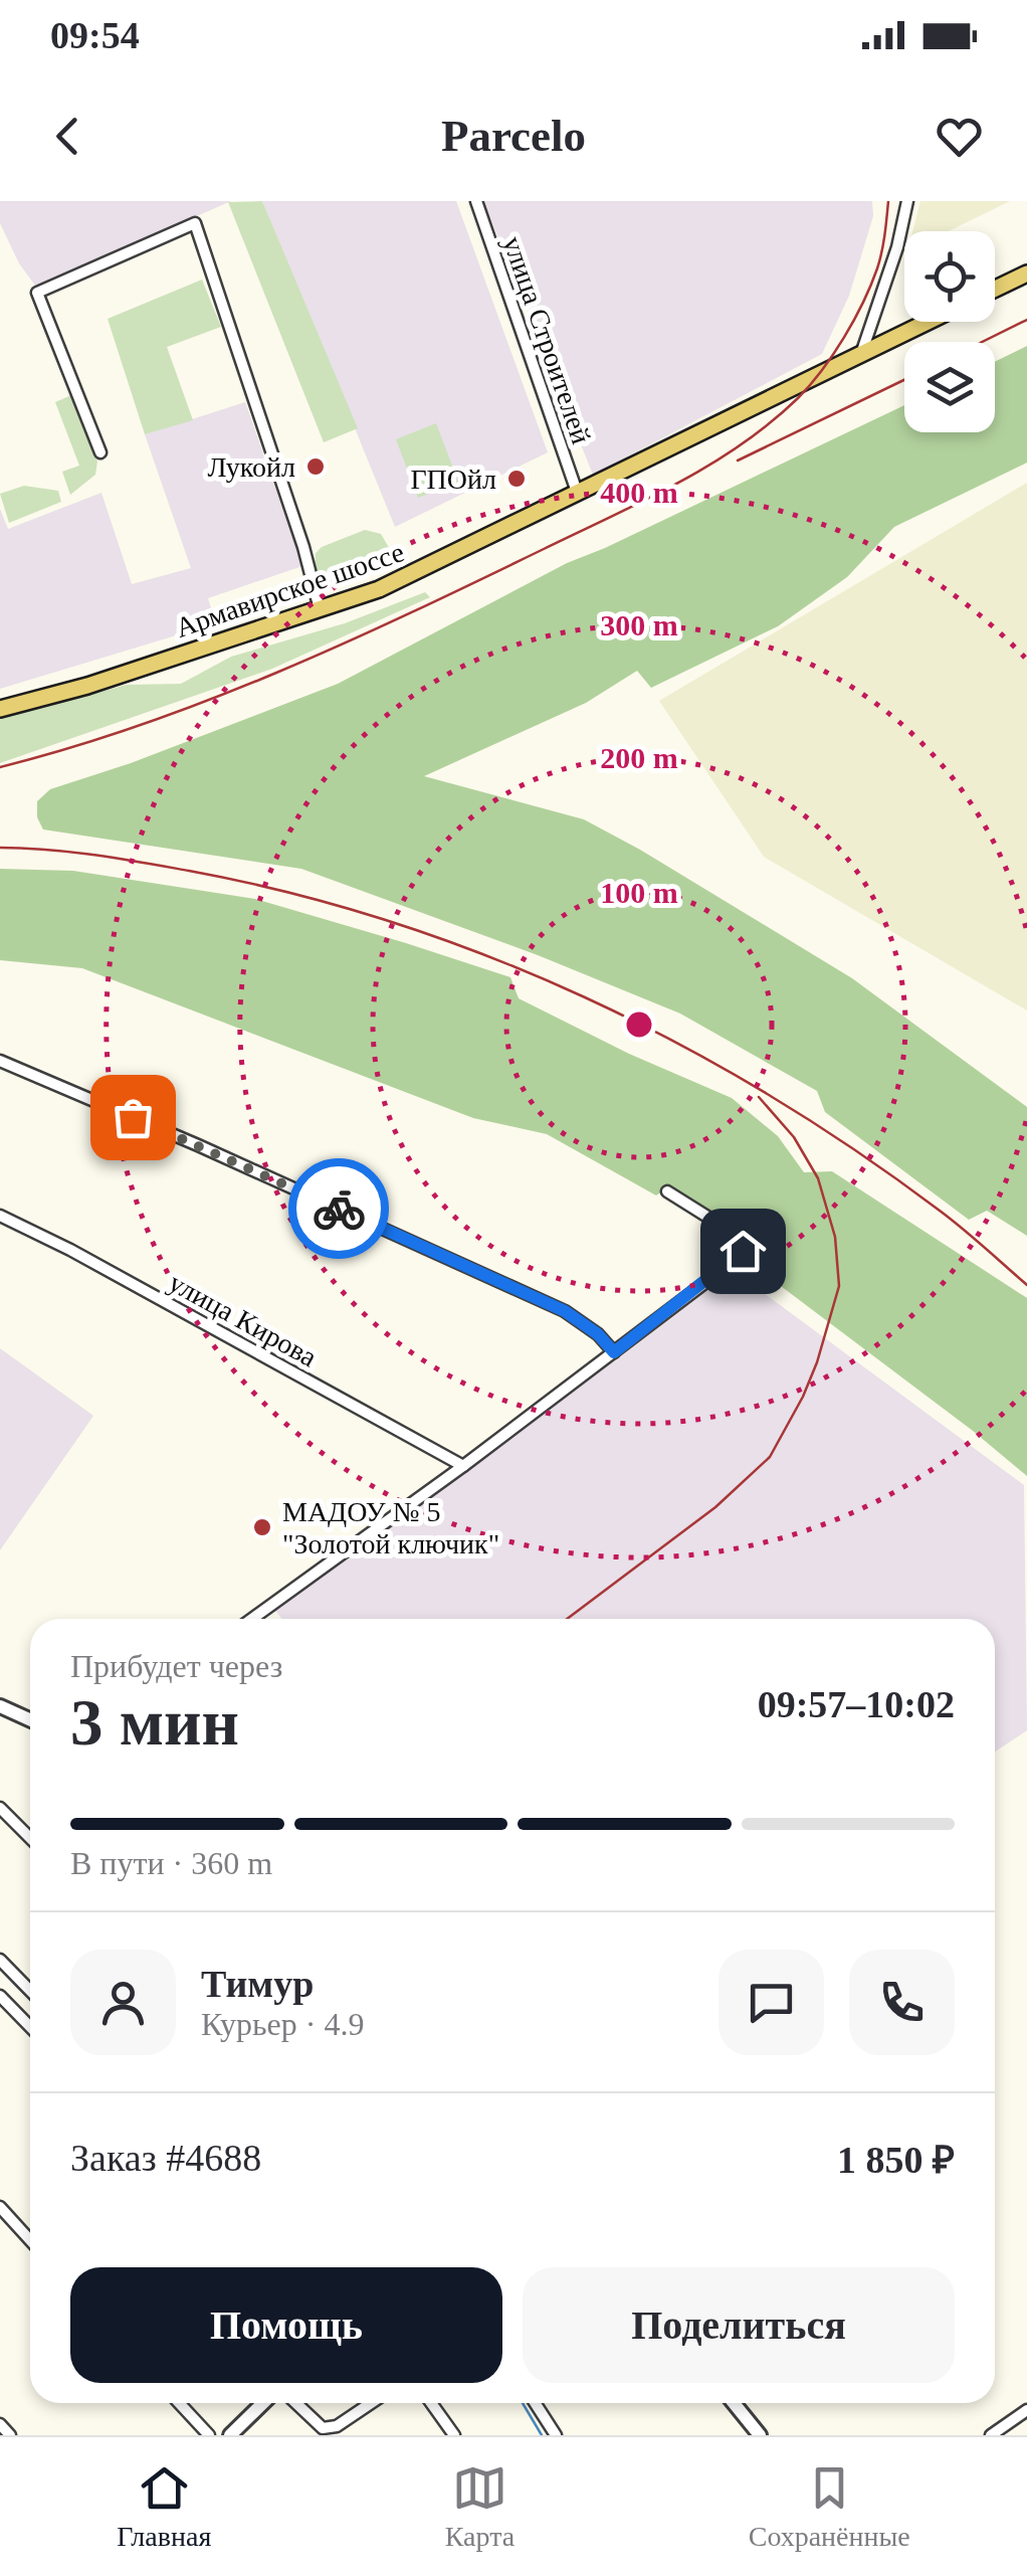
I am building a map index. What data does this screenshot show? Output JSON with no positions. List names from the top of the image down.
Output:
{
  "streets": {
    "main road": ["Армавирское шоссе"],
    "street": ["улица Строителей", "улица Кирова"]
  },
  "crossings": [
    ["улица Строителей", "Армавирское шоссе"]
  ],
  "places": ["Лукойл", "ГПОйл", "МАДОУ № 5 \"Золотой ключик\""],
  "page": {
    "status": "09:54",
    "header": "Parcelo",
    "heading": ["3 мин", "Прибудет через", "09:57–10:02"],
    "panel": [
      "Тимур",
      "Курьер · 4.9",
      "Заказ #4688",
      "1 850 ₽"
    ],
    "bar": "В пути · 360 m",
    "buttons": ["Помощь", "Поделиться"],
    "tabs": ["Главная", "Карта", "Сохранённые"]
  },
  "rings": [
    "400 m",
    "300 m",
    "200 m",
    "100 m"
  ]
}
